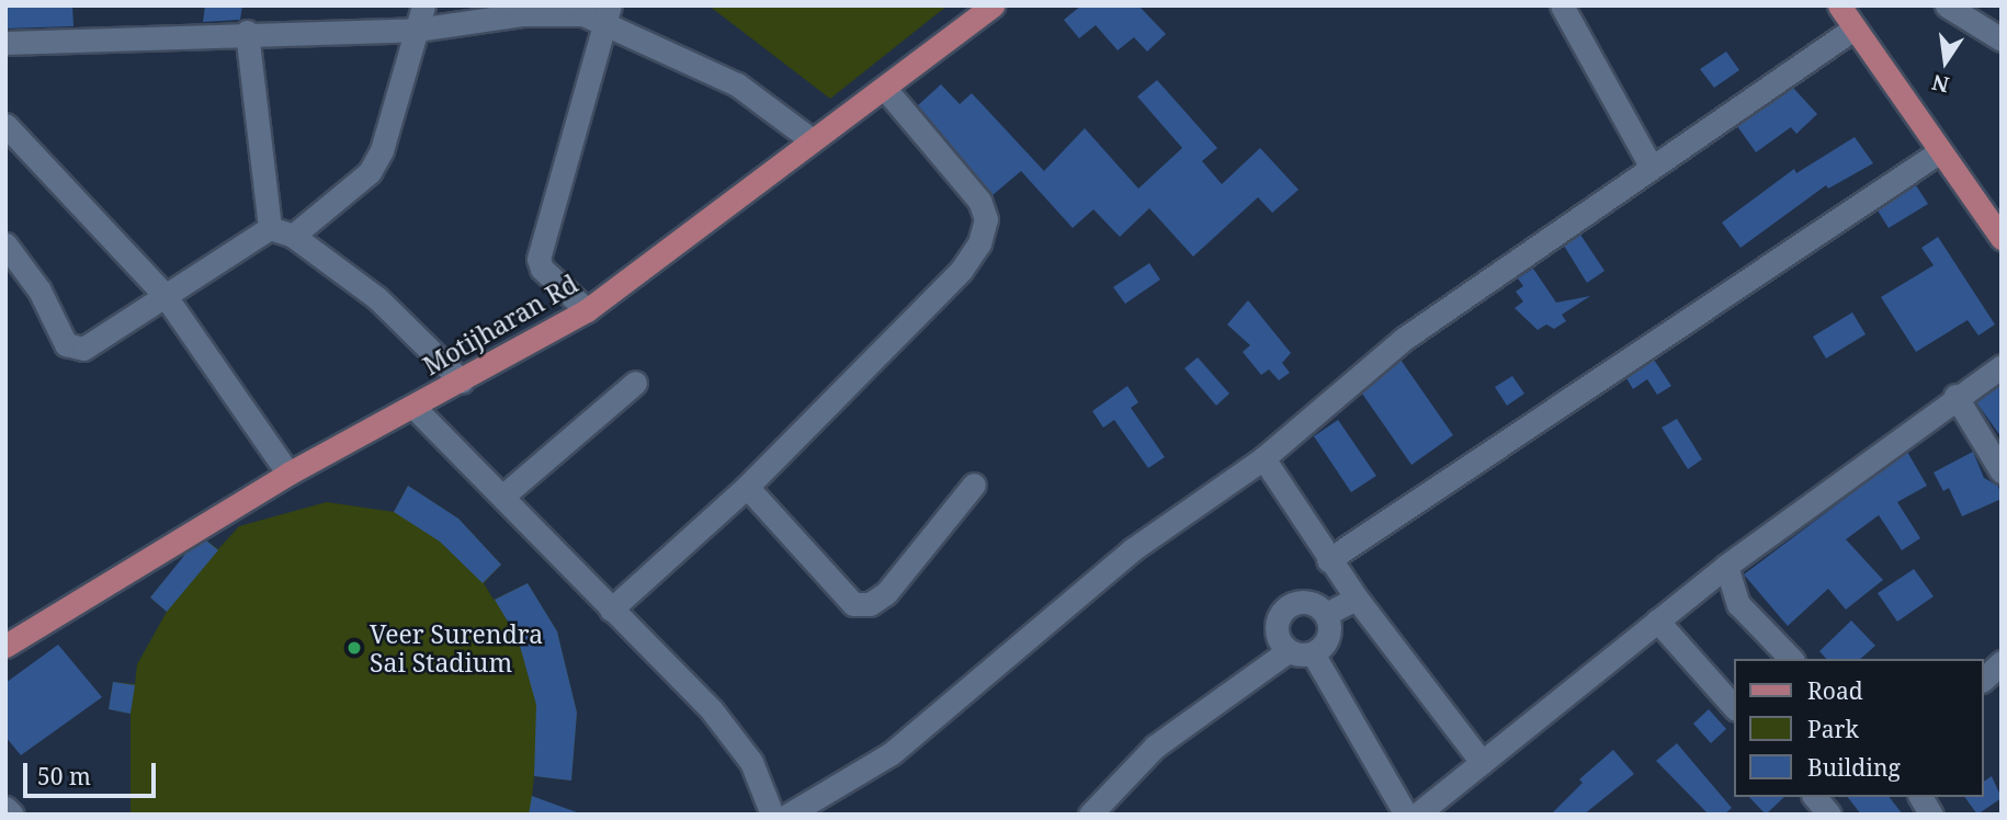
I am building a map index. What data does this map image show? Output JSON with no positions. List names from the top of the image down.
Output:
{
  "streets": {
    "main road": ["Motijharan Rd"]
  },
  "places": ["Veer Surendra Sai Stadium"],
  "legend": ["Road", "Park", "Building"],
  "scale_bar": "50 m",
  "north": "bottom"
}
